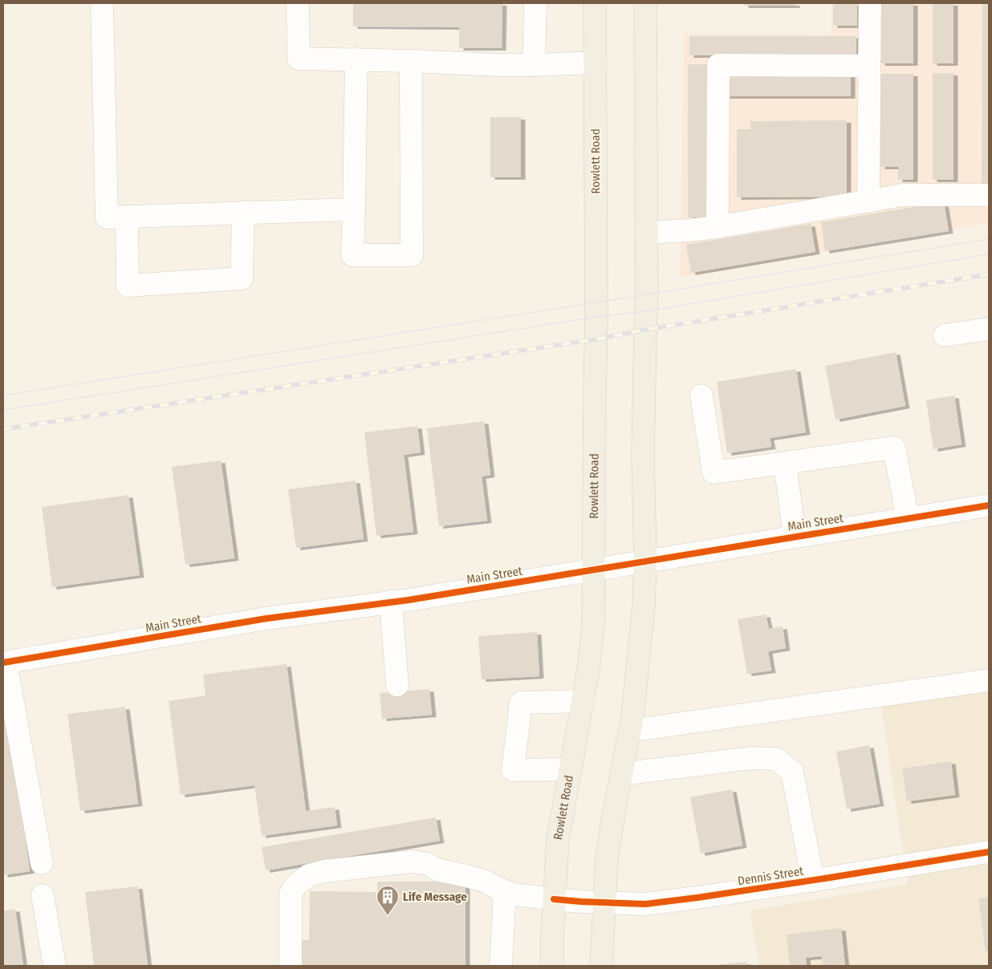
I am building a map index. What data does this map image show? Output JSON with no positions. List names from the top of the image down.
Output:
{
  "streets": {
    "main road": ["Rowlett Road"],
    "street": ["Main Street", "Dennis Street"]
  },
  "crossings": [
    ["Rowlett Road", "Main Street"],
    ["Rowlett Road", "Dennis Street"]
  ],
  "places": {
    "building": ["Life Message"]
  }
}
